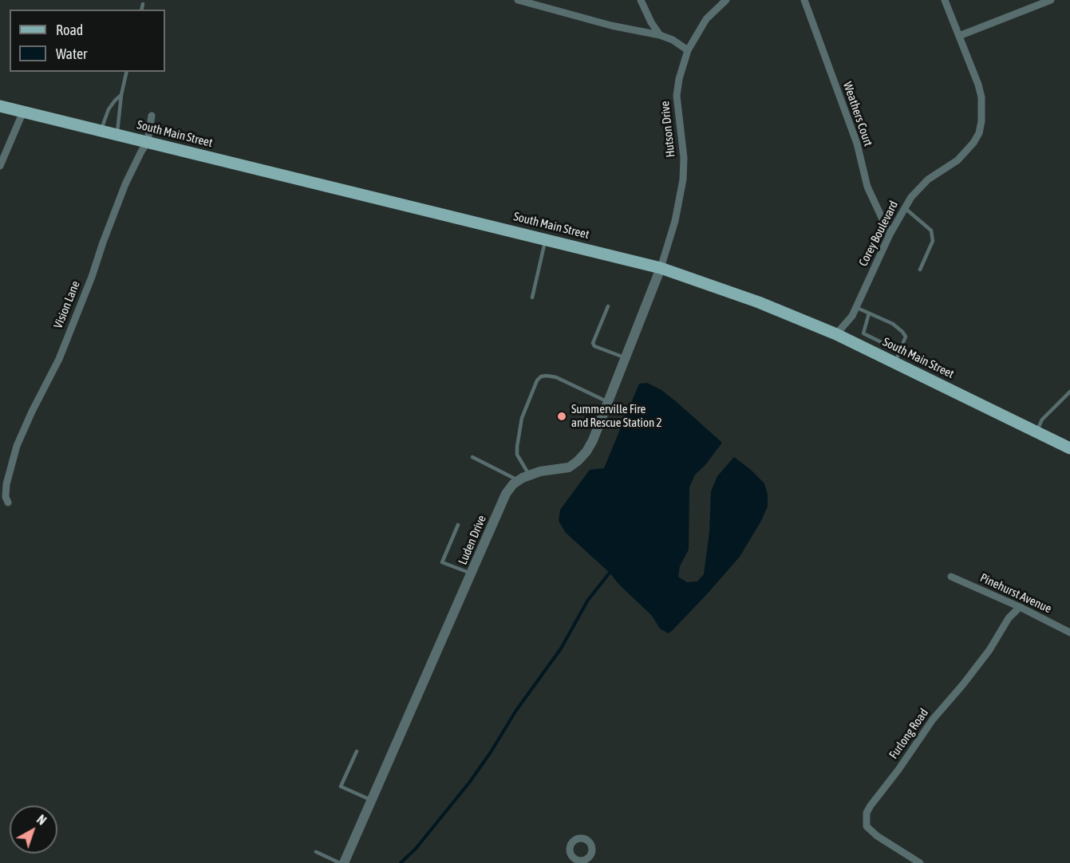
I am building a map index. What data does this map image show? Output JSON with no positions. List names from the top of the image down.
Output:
{
  "streets": {
    "main road": ["South Main Street"],
    "street": [
      "Weathers Court",
      "Hutson Drive",
      "Corey Boulevard",
      "Vision Lane",
      "Luden Drive",
      "Pinehurst Avenue",
      "Furlong Road"
    ]
  },
  "crossings": [
    ["Weathers Court", "Corey Boulevard"],
    ["Hutson Drive", "South Main Street"],
    ["Hutson Drive", "Luden Drive"],
    ["South Main Street", "Corey Boulevard"],
    ["South Main Street", "Vision Lane"],
    ["South Main Street", "Luden Drive"],
    ["Pinehurst Avenue", "Furlong Road"]
  ],
  "places": ["Summerville Fire and Rescue Station 2"],
  "legend": ["Road", "Water"],
  "north": "top right"
}
